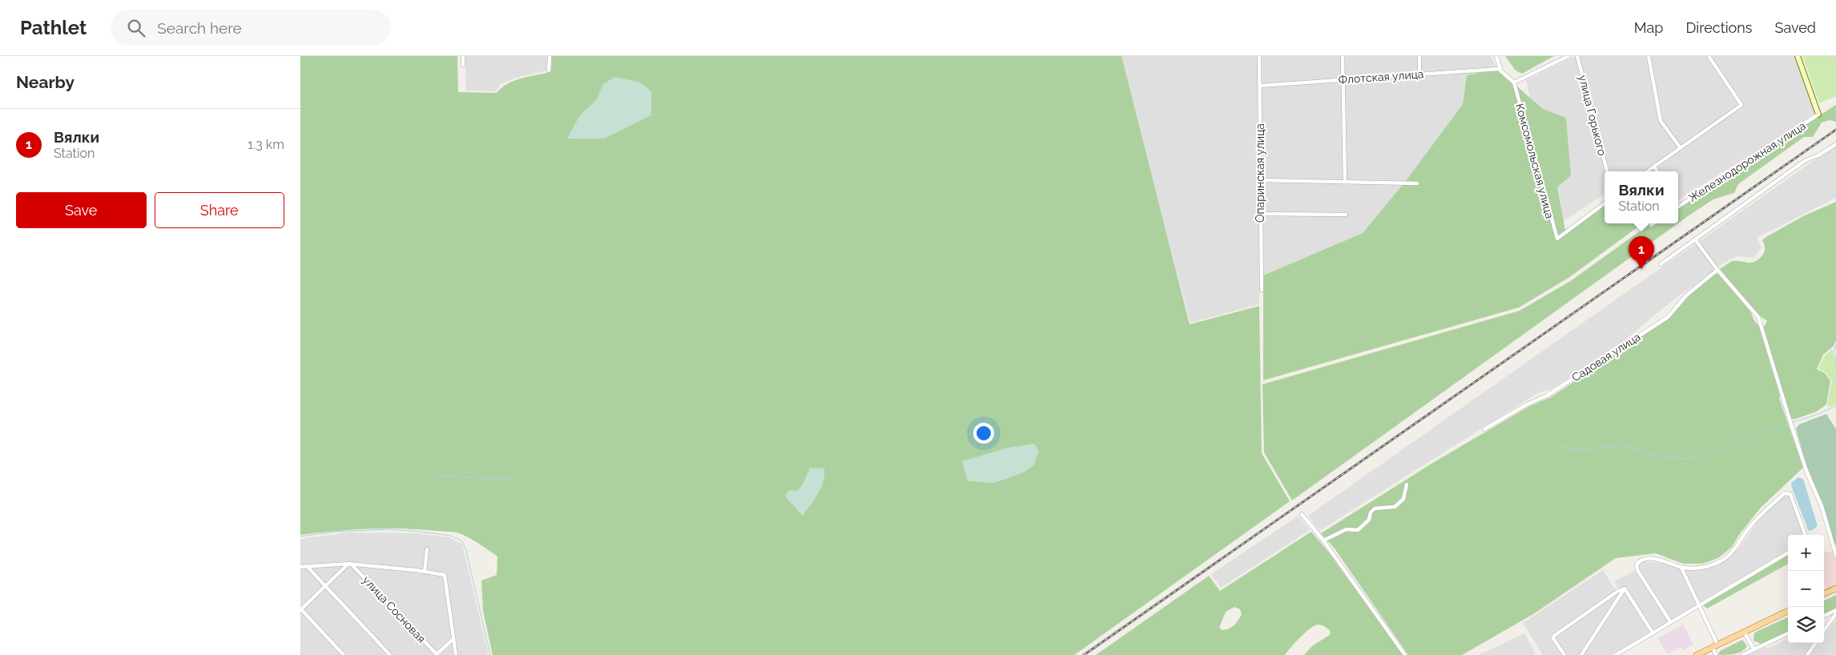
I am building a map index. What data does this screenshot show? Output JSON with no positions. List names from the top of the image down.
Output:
{
  "streets": {
    "street": [
      "Флотская улица",
      "улица Горького",
      "Комсомольская улица",
      "Железнодорожная улица",
      "Опаринская улица",
      "Садовая улица",
      "улица Сосновая"
    ]
  },
  "crossings": [
    ["Флотская улица", "Опаринская улица"]
  ],
  "page": {
    "header": "Pathlet",
    "search": "Search here",
    "nav": ["Map", "Directions", "Saved"],
    "heading": "Nearby",
    "list": [
      {
        "mark": "1",
        "name": "Вялки",
        "note": "Station",
        "value": "1.3 km"
      }
    ],
    "popup": ["Вялки", "Station"],
    "buttons": ["Save", "Share"],
    "pins": "1",
    "map_buttons": ["+", "−"]
  }
}
